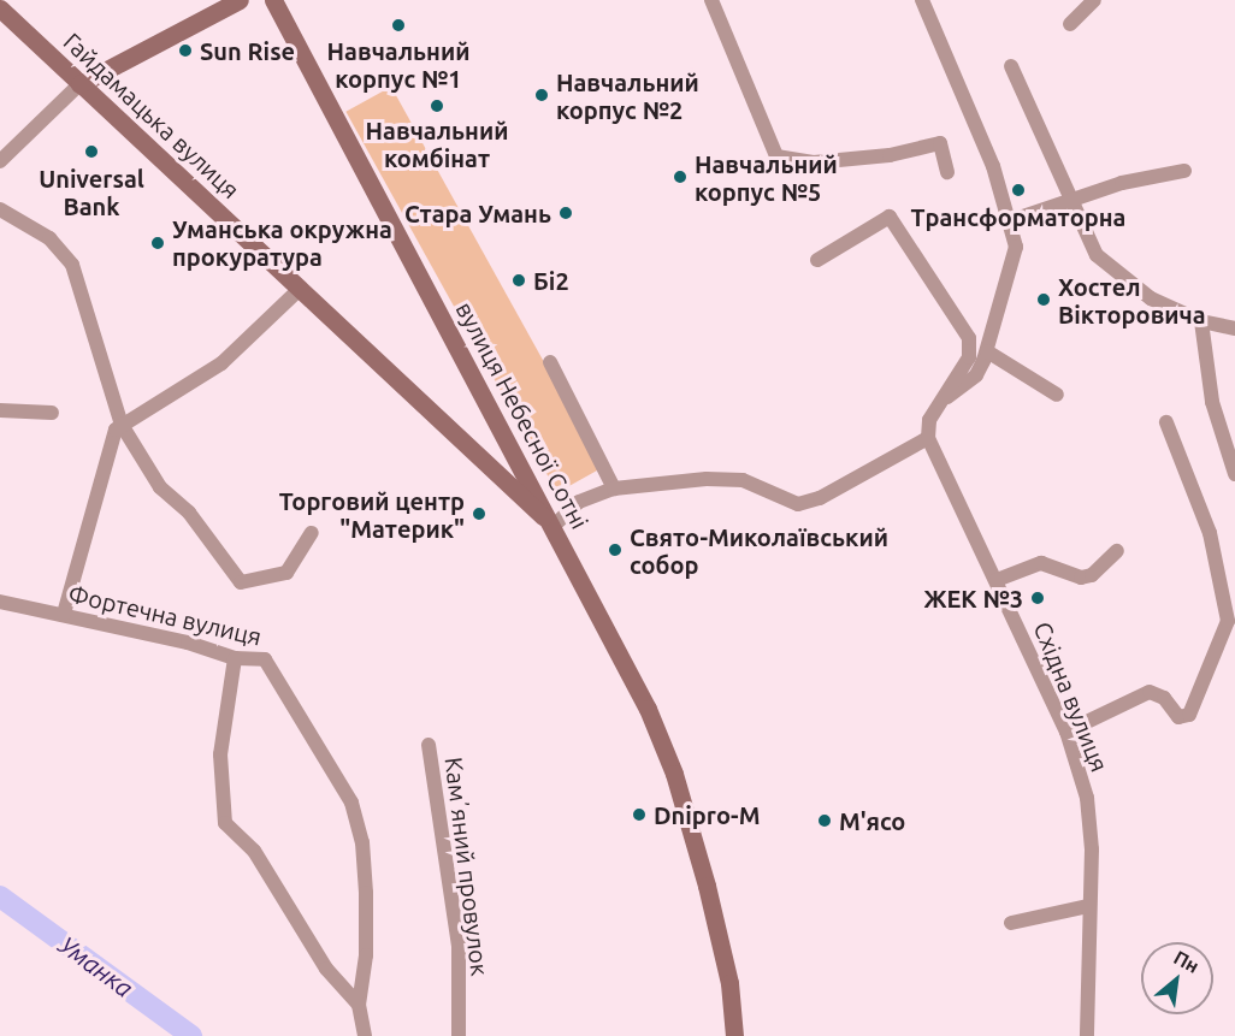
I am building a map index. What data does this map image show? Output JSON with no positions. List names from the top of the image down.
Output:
{
  "streets": {
    "main road": ["Гайдамацька вулиця", "вулиця Небесної Сотні"],
    "street": ["Фортечна вулиця", "Східна вулиця", "Камʼяний провулок"]
  },
  "crossings": [
    ["Гайдамацька вулиця", "вулиця Небесної Сотні"]
  ],
  "water": ["Уманка"],
  "places": [
    "Навчальний корпус №1",
    "Sun Rise",
    "Навчальний корпус №2",
    "Навчальний комбінат",
    "Universal Bank",
    "Навчальний корпус №5",
    "Трансформаторна",
    "Стара Умань",
    "Уманська окружна прокуратура",
    "Бі2",
    "Хостел Вікторовича",
    "Торговий центр \"Материк\"",
    "Свято-Миколаївський собор",
    "ЖЕК №3",
    "Dnipro-M",
    "М'ясо"
  ],
  "north": "top right"
}
